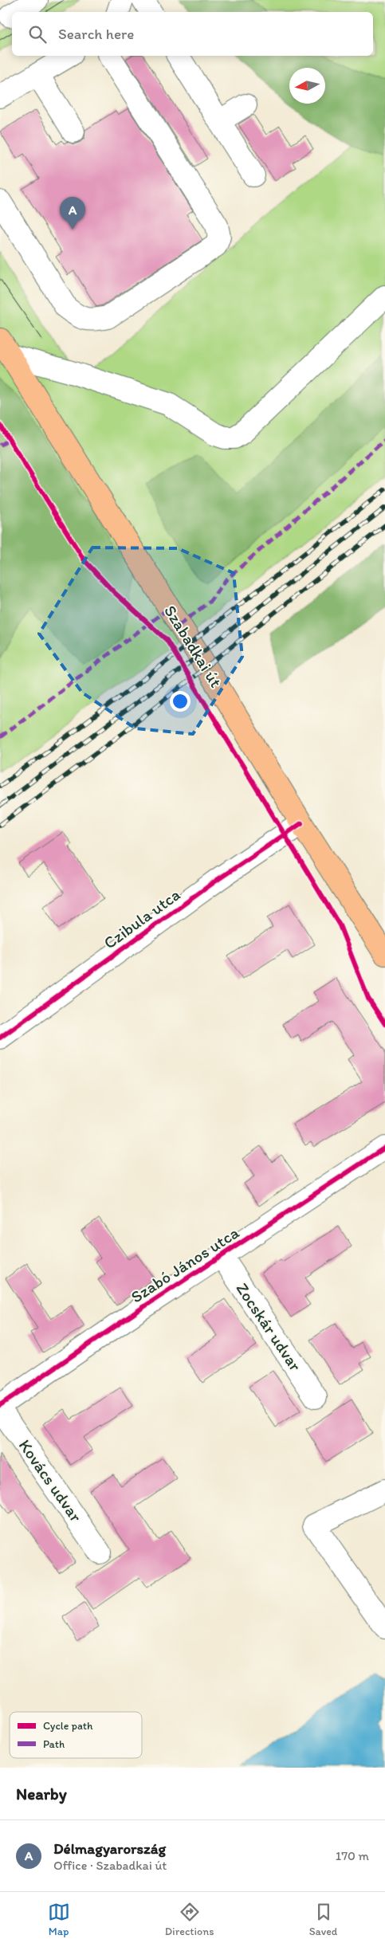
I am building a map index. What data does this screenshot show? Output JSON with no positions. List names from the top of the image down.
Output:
{
  "streets": {
    "main road": ["Szabadkai út"],
    "street": [
      "Czibula utca",
      "Szabó János utca",
      "Zocskár udvar",
      "Kovács udvar"
    ]
  },
  "crossings": [
    ["Szabadkai út", "Czibula utca"],
    ["Szabó János utca", "Zocskár udvar"]
  ],
  "legend": ["Cycle path", "Path"],
  "north": "left",
  "page": {
    "search": "Search here",
    "pins": "A",
    "heading": "Nearby",
    "list": [
      {
        "mark": "A",
        "name": "Délmagyarország",
        "note": "Office · Szabadkai út",
        "value": "170 m"
      }
    ],
    "nav": ["Map", "Directions", "Saved"]
  }
}
